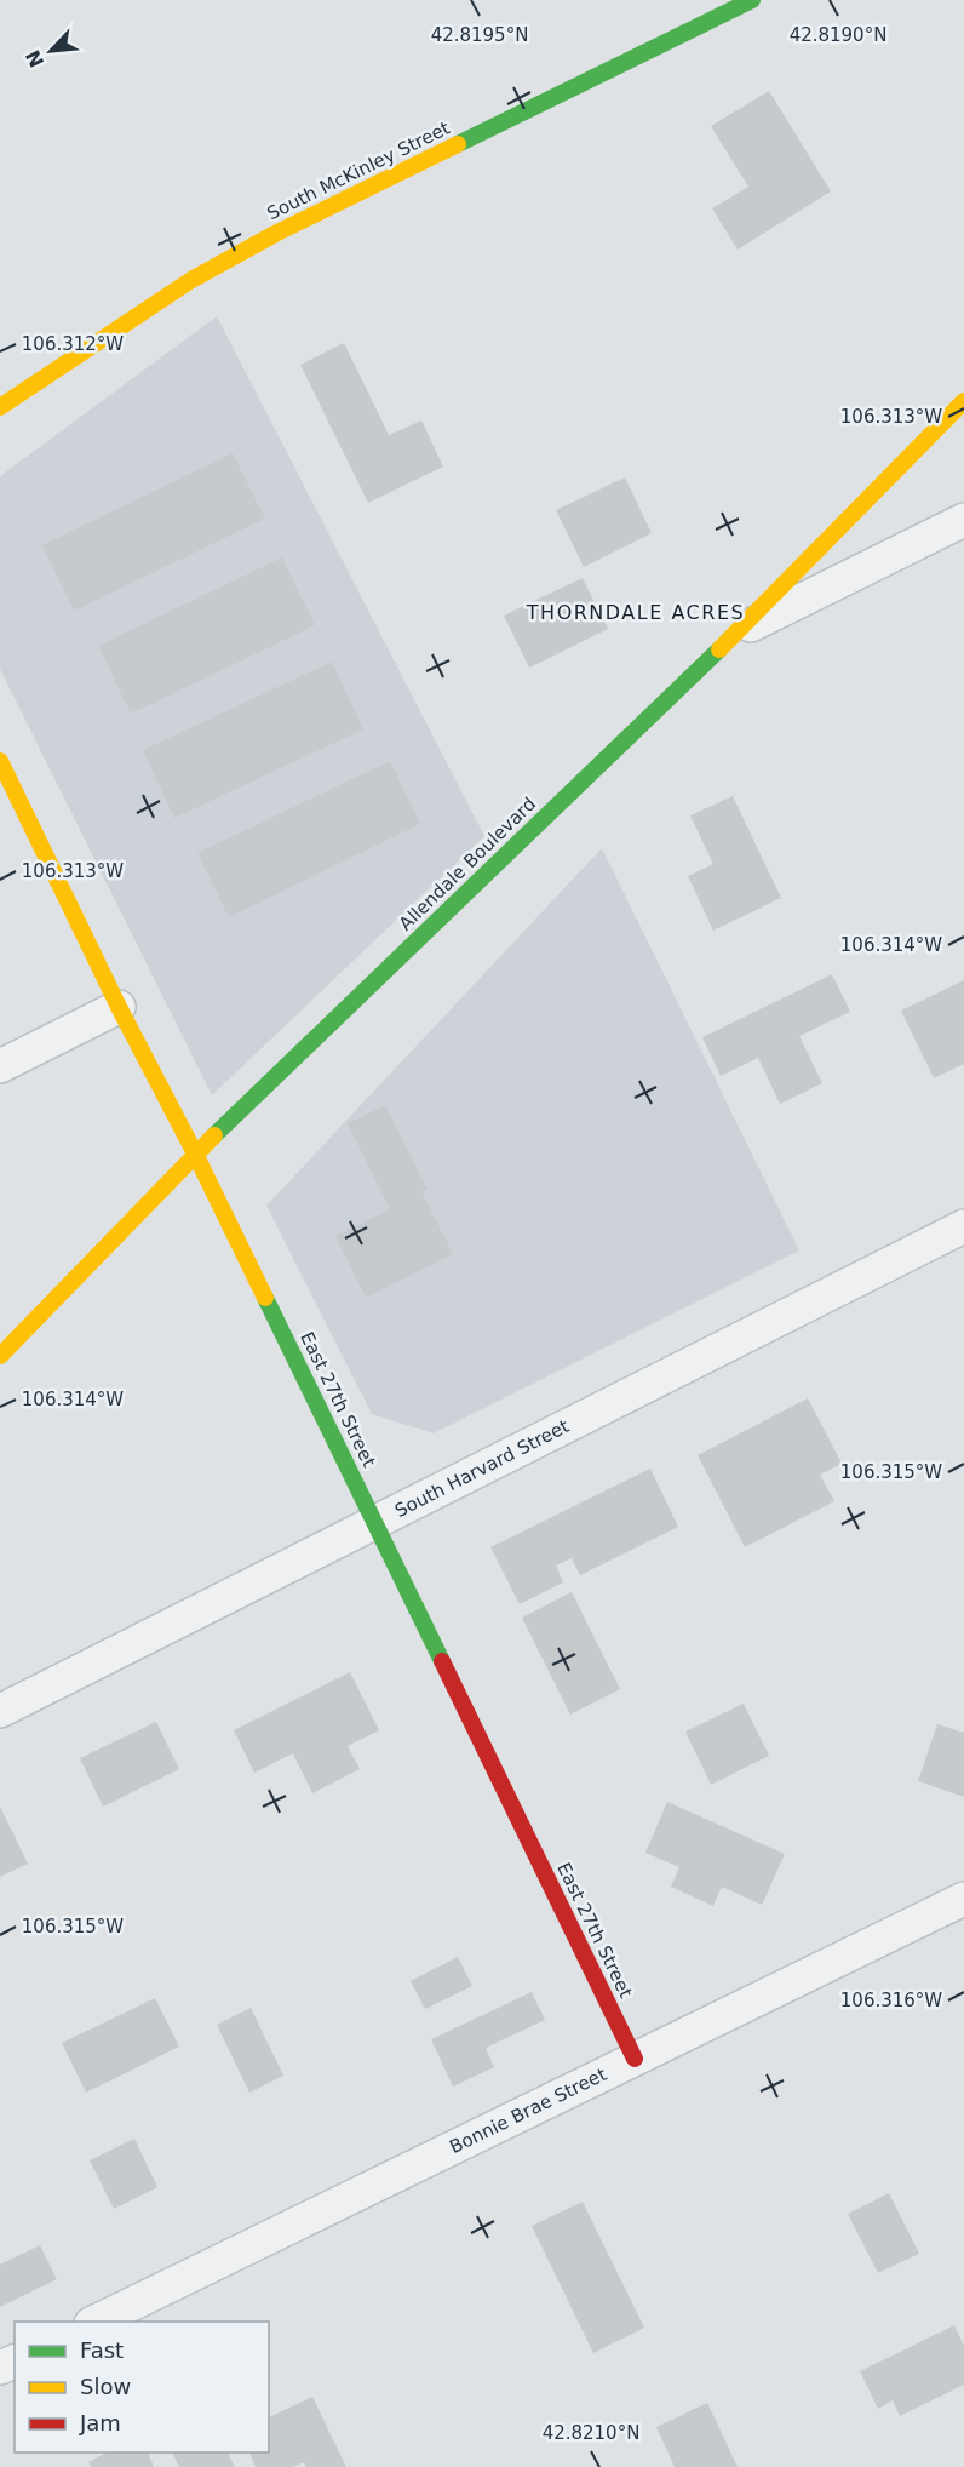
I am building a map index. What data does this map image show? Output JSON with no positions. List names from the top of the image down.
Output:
{
  "streets": {
    "street": [
      "South McKinley Street",
      "Allendale Boulevard",
      "East 27th Street",
      "South Harvard Street",
      "Bonnie Brae Street"
    ]
  },
  "crossings": [
    ["Allendale Boulevard", "East 27th Street"],
    ["East 27th Street", "South Harvard Street"],
    ["East 27th Street", "Bonnie Brae Street"]
  ],
  "districts": ["THORNDALE ACRES"],
  "legend": ["Fast", "Slow", "Jam"],
  "north": "bottom left",
  "coordinates": [
    "42.8195°N",
    "42.8190°N",
    "106.312°W",
    "106.313°W",
    "106.314°W",
    "106.315°W",
    "106.316°W",
    "42.8210°N"
  ]
}
